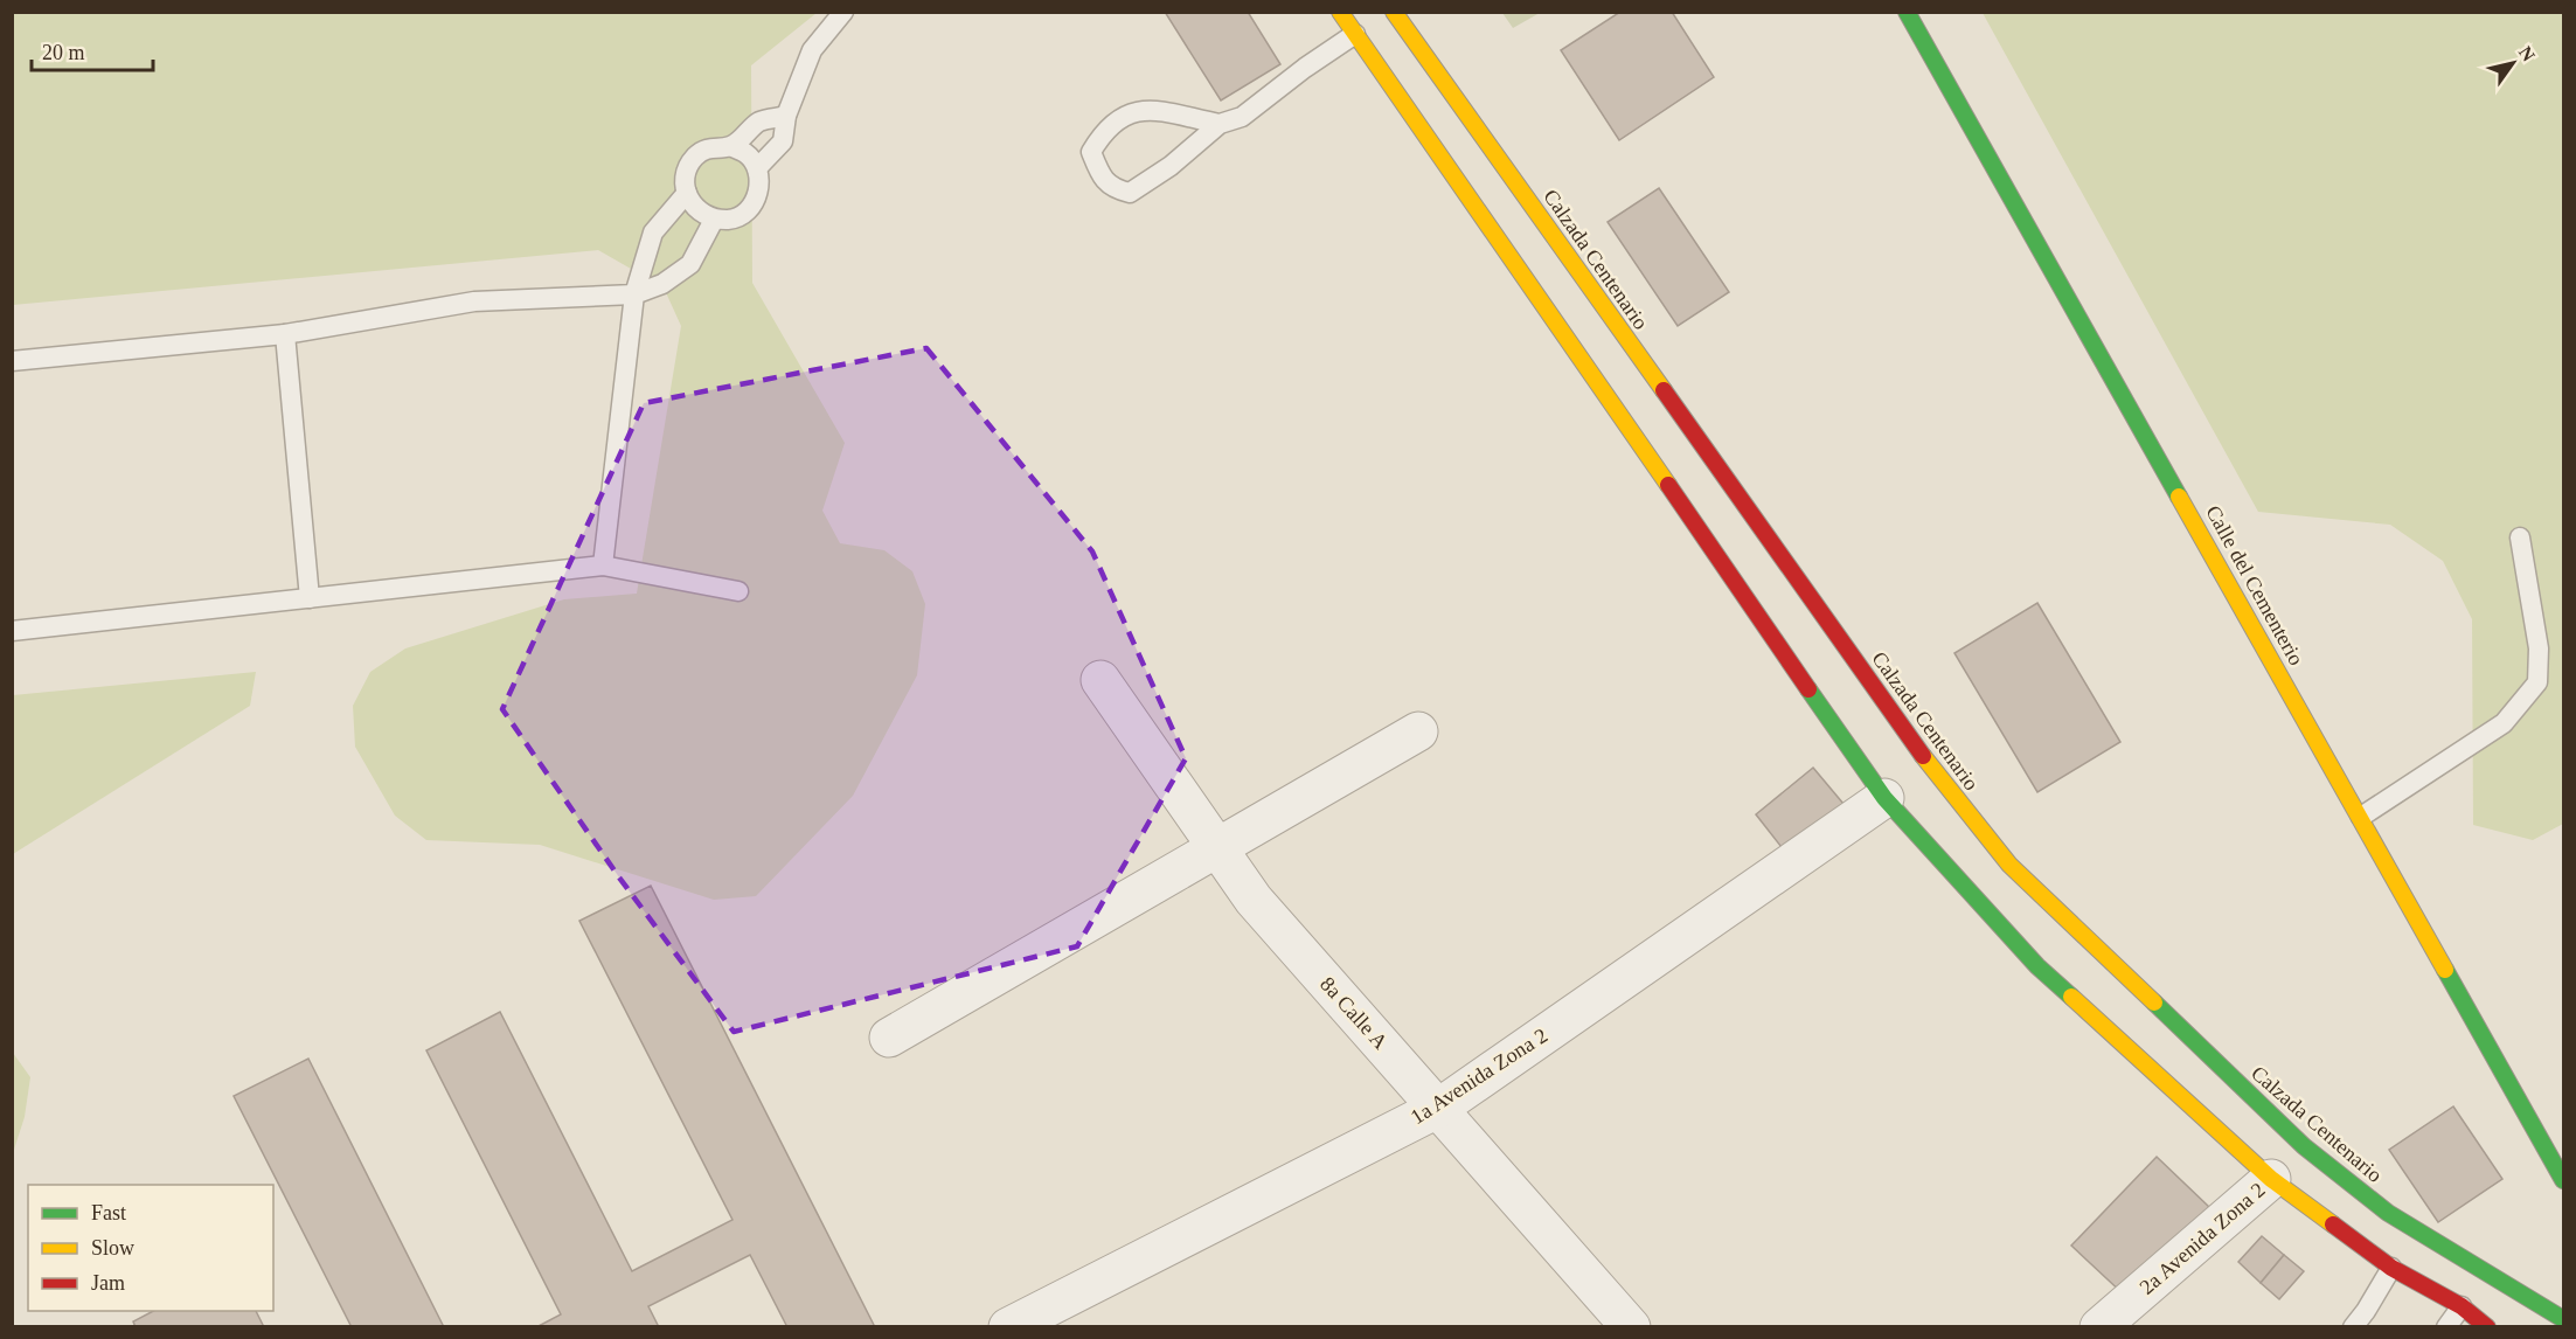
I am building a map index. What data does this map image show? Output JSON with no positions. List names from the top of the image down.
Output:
{
  "streets": {
    "main road": ["Calzada Centenario", "Calle del Cementerio"],
    "street": ["8a Calle A", "1a Avenida Zona 2", "2a Avenida Zona 2"]
  },
  "crossings": [
    ["Calzada Centenario", "1a Avenida Zona 2"],
    ["Calzada Centenario", "2a Avenida Zona 2"],
    ["8a Calle A", "1a Avenida Zona 2"]
  ],
  "legend": ["Fast", "Slow", "Jam"],
  "scale_bar": "20 m",
  "north": "top right"
}
